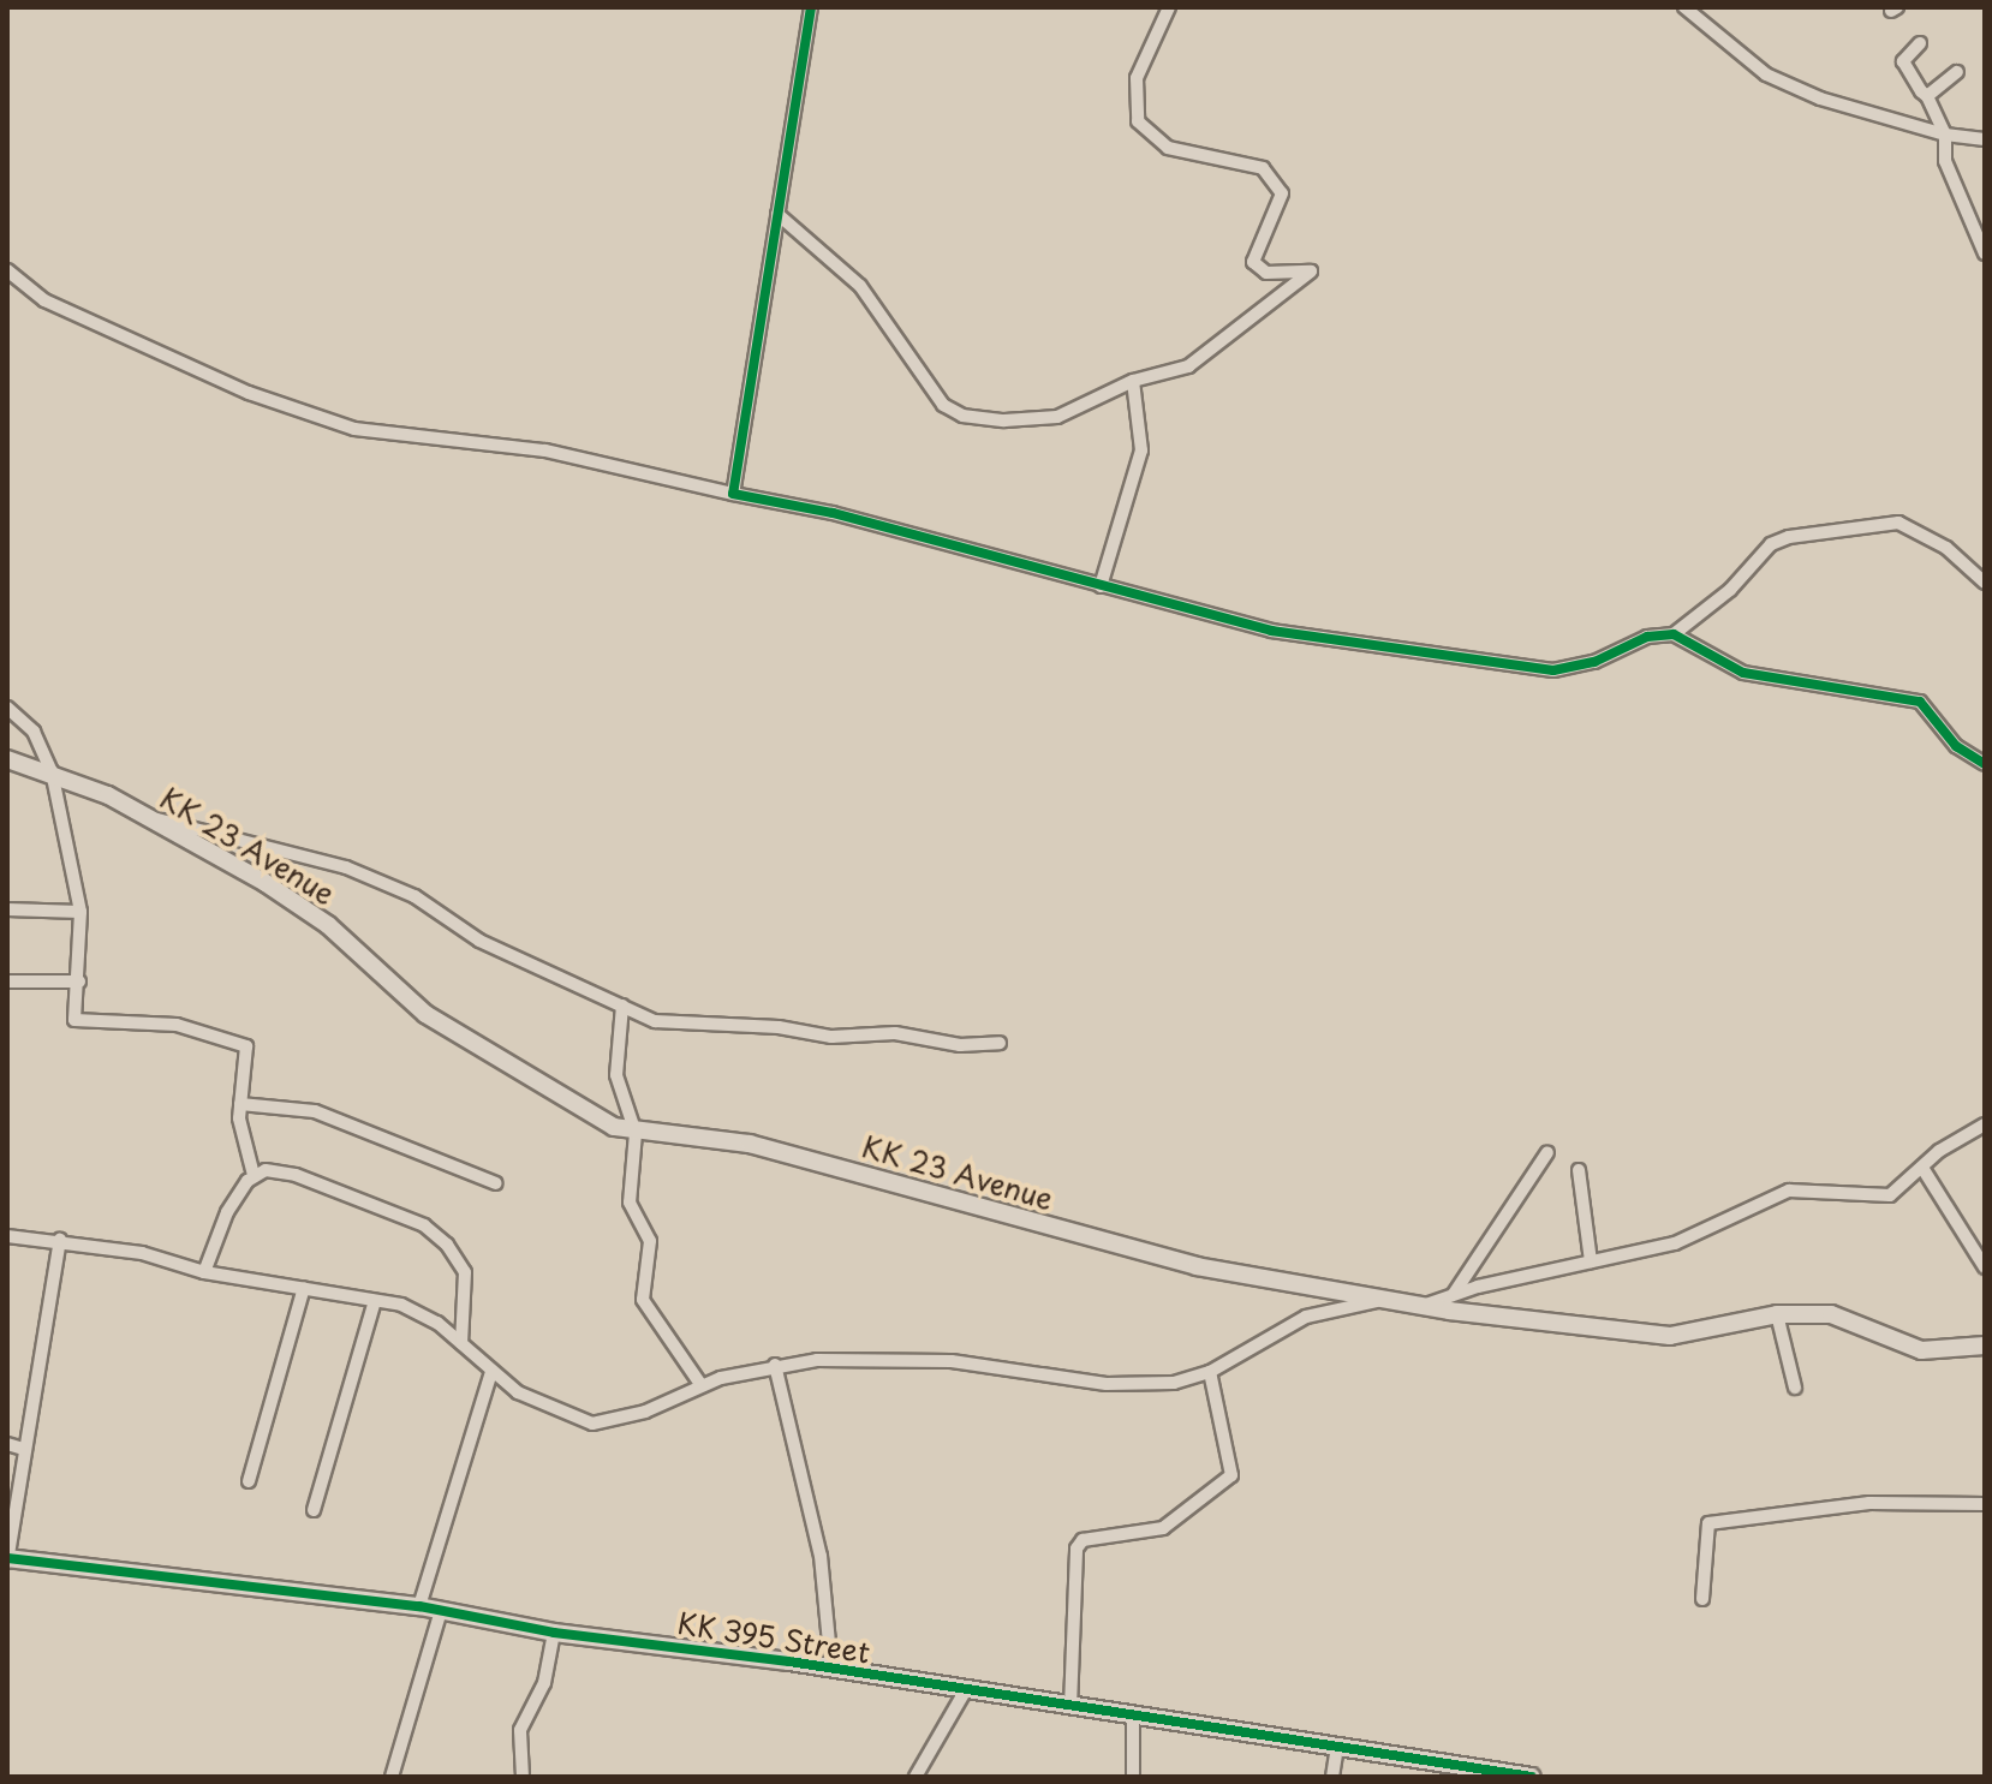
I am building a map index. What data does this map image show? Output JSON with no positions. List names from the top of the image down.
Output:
{
  "streets": {
    "main road": ["KK 23 Avenue", "KK 395 Street"]
  }
}
